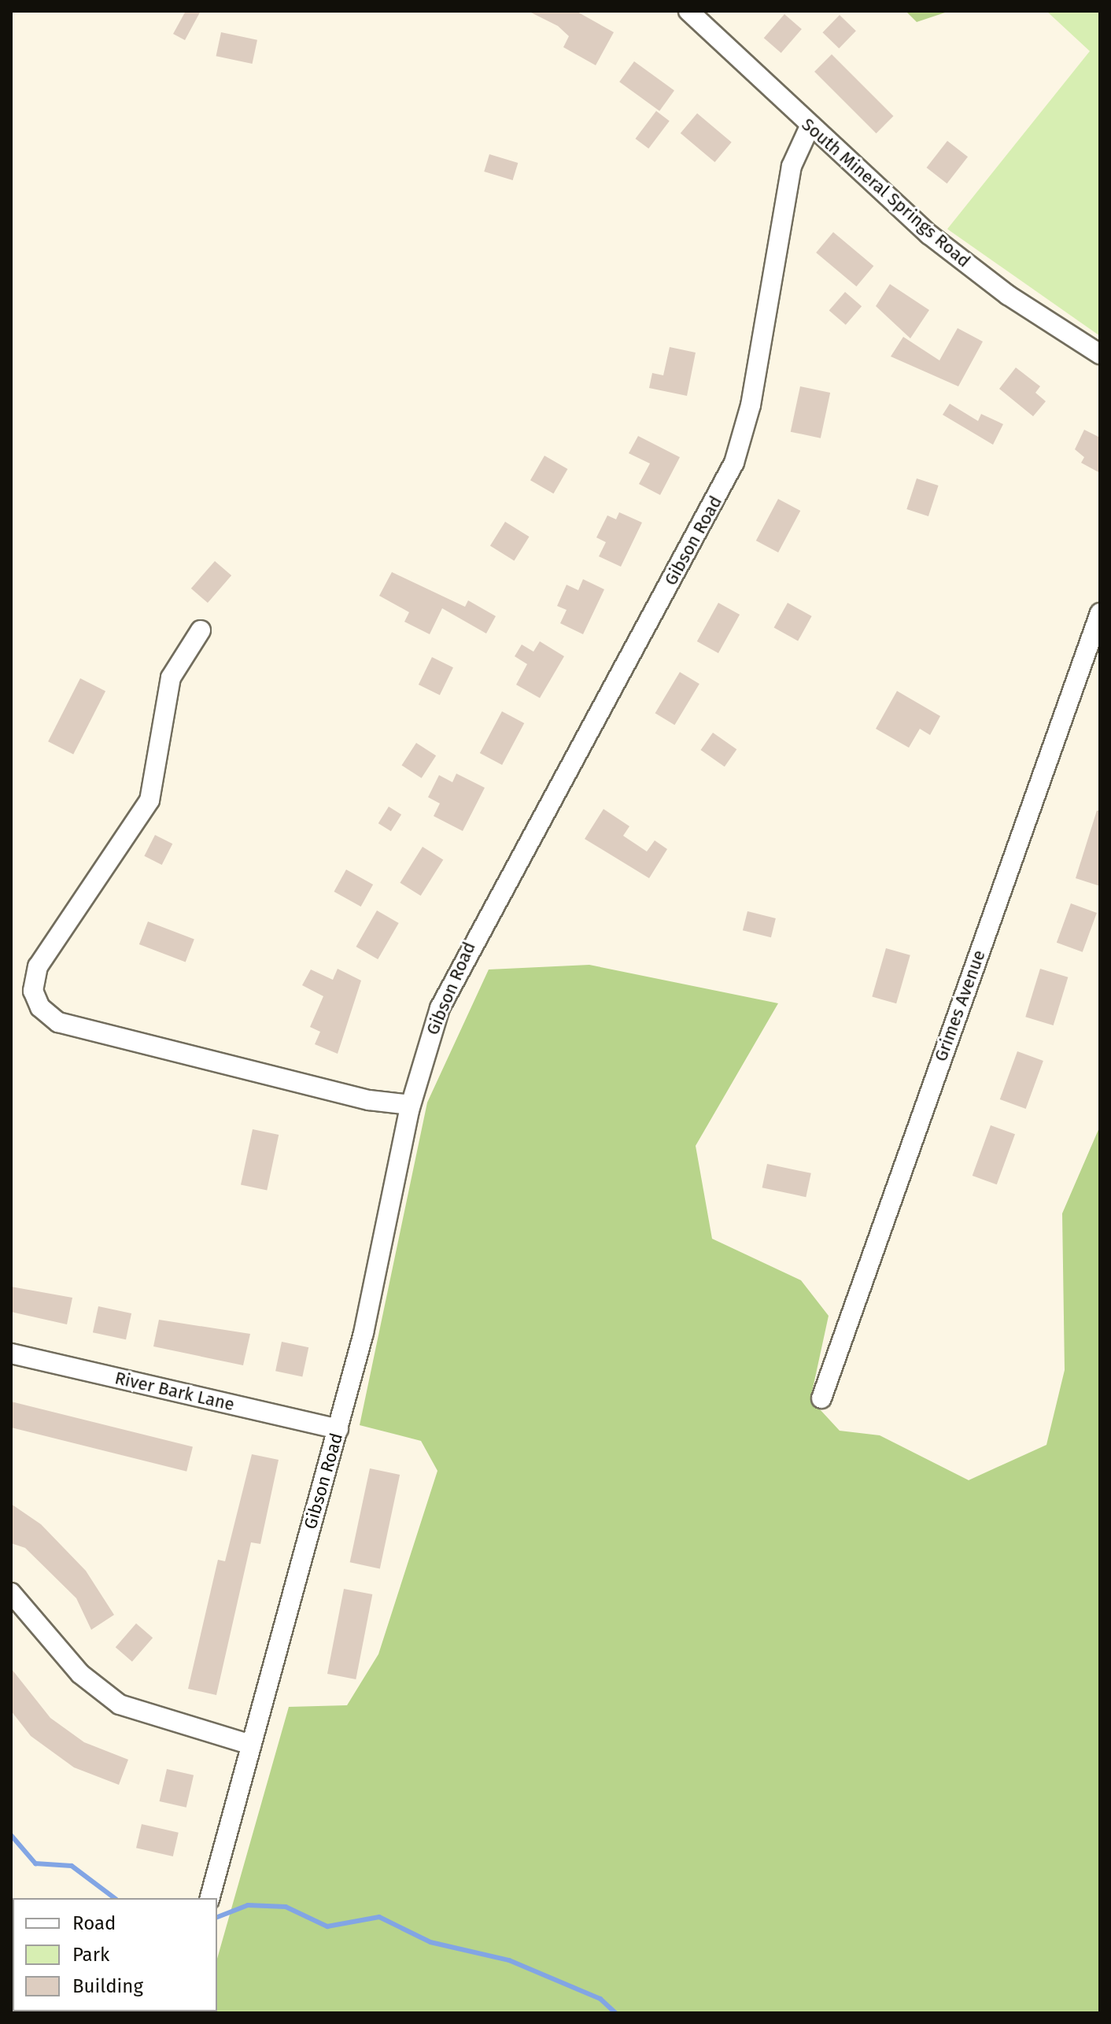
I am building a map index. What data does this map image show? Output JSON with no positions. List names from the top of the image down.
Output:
{
  "streets": {
    "street": [
      "South Mineral Springs Road",
      "Gibson Road",
      "Grimes Avenue",
      "River Bark Lane"
    ]
  },
  "crossings": [
    ["South Mineral Springs Road", "Gibson Road"],
    ["Gibson Road", "River Bark Lane"]
  ],
  "legend": ["Road", "Park", "Building"]
}
